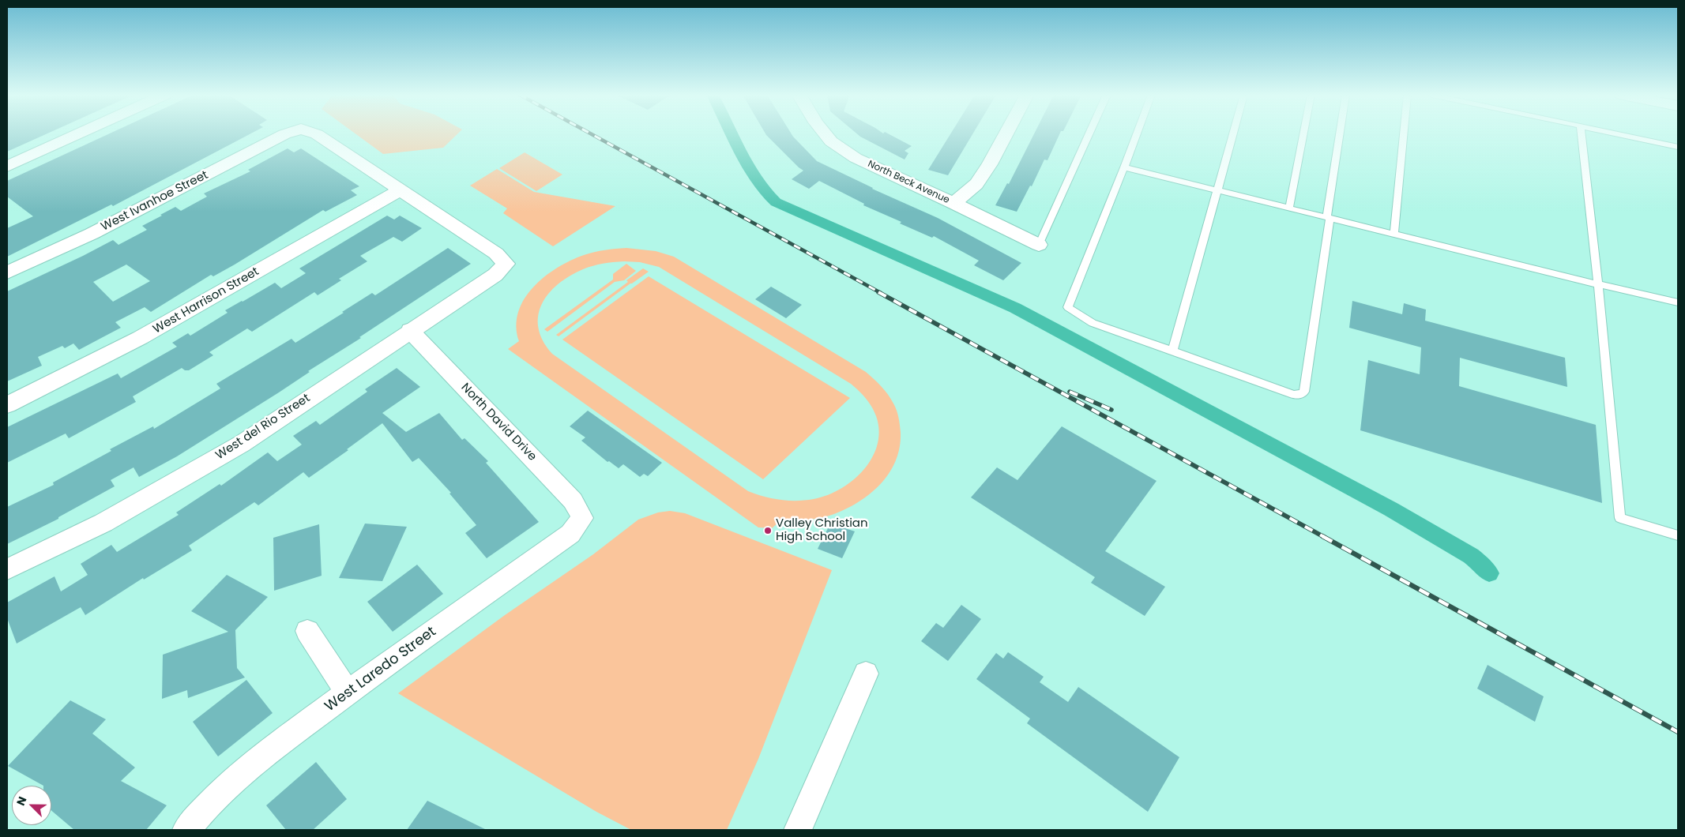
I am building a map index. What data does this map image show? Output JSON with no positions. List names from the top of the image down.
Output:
{
  "streets": {
    "street": [
      "North Beck Avenue",
      "West Ivanhoe Street",
      "West Harrison Street",
      "North David Drive",
      "West del Rio Street",
      "West Laredo Street"
    ]
  },
  "crossings": [
    ["North David Drive", "West del Rio Street"],
    ["North David Drive", "West Laredo Street"]
  ],
  "places": ["Valley Christian High School"],
  "north": "top left"
}
